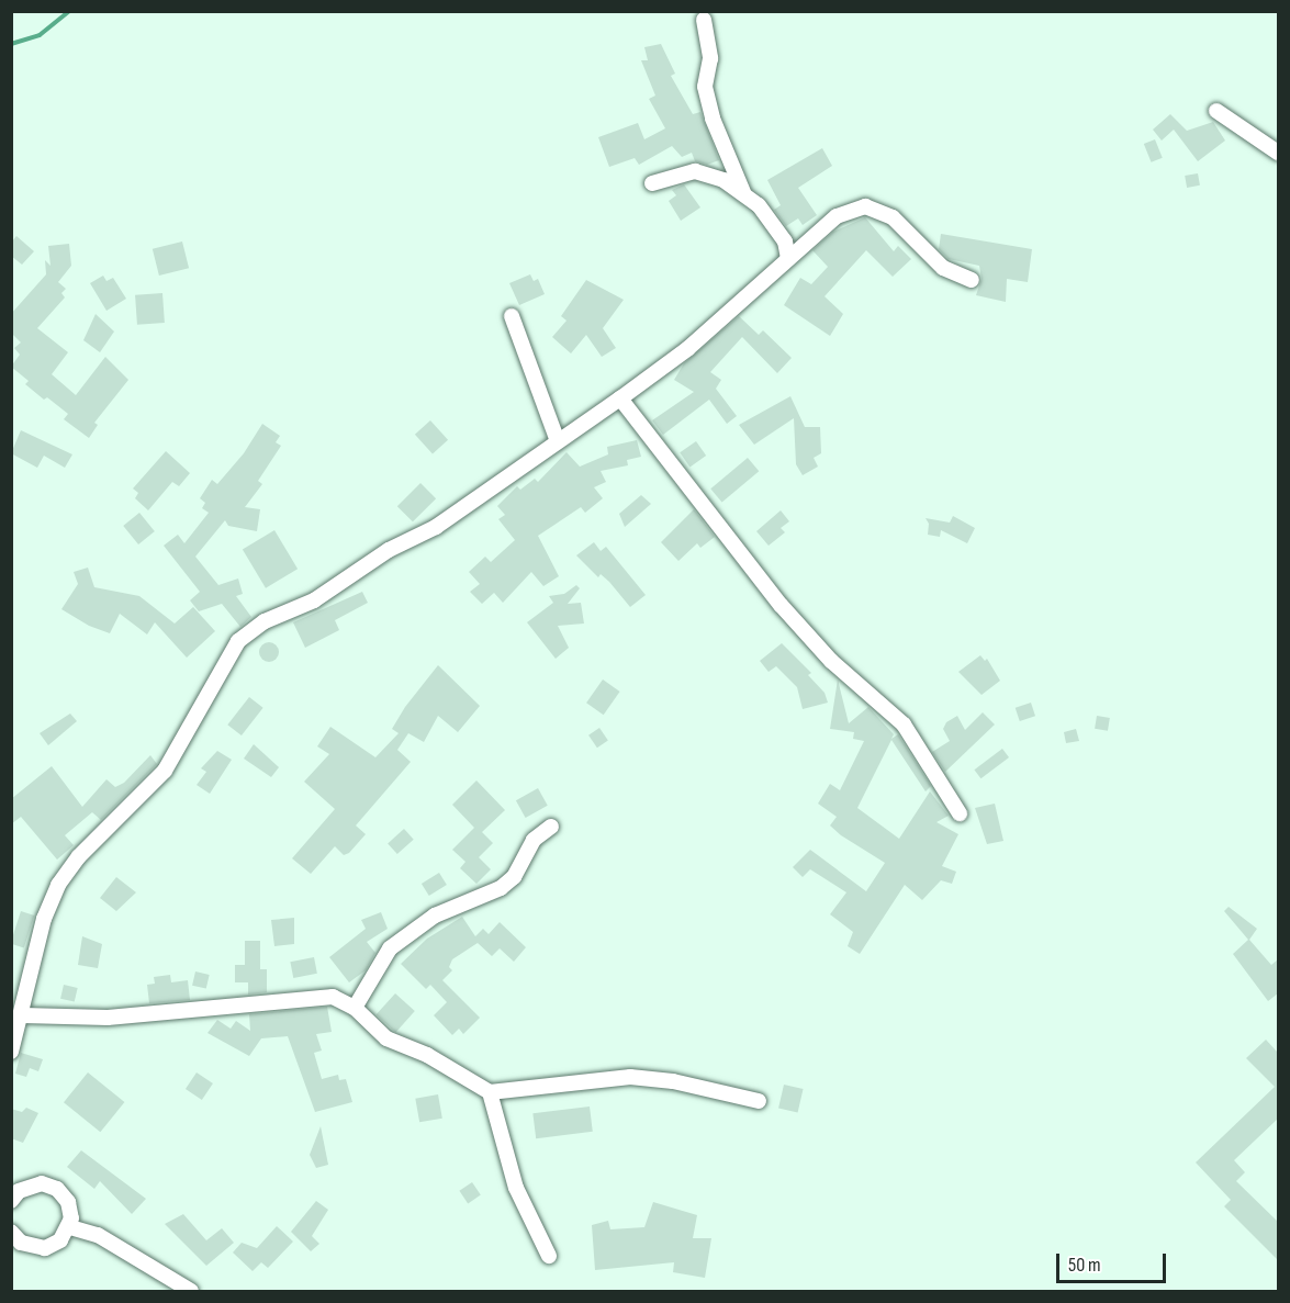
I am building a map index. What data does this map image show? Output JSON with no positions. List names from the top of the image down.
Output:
{
  "scale_bar": "50 m"
}
